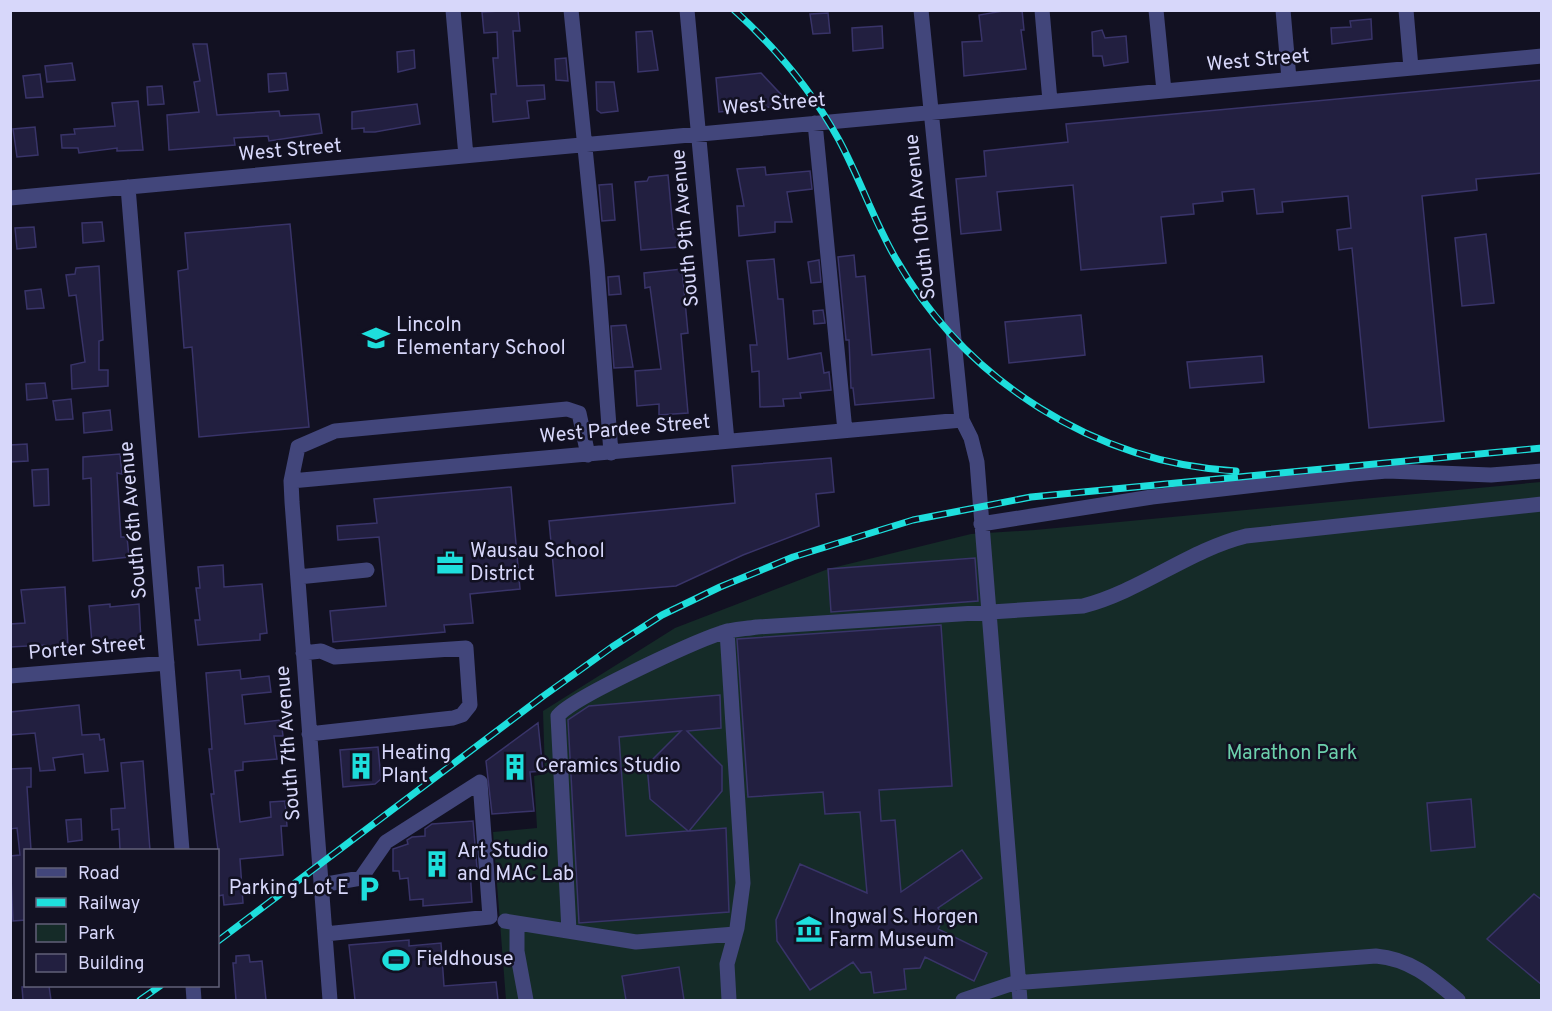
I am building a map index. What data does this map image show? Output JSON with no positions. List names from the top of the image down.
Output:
{
  "streets": {
    "street": [
      "West Street",
      "South 10th Avenue",
      "South 9th Avenue",
      "West Pardee Street",
      "South 6th Avenue",
      "Porter Street",
      "South 7th Avenue"
    ]
  },
  "crossings": [
    ["West Street", "South 10th Avenue"],
    ["West Street", "South 9th Avenue"],
    ["West Street", "South 6th Avenue"],
    ["South 10th Avenue", "West Pardee Street"],
    ["South 9th Avenue", "West Pardee Street"],
    ["West Pardee Street", "South 7th Avenue"],
    ["South 6th Avenue", "Porter Street"]
  ],
  "parks": ["Marathon Park"],
  "places": {
    "school or university": ["Lincoln Elementary School"],
    "office": ["Wausau School District"],
    "building": ["Heating Plant", "Ceramics Studio", "Art Studio and MAC Lab"],
    "parking": ["Parking Lot E"],
    "museum": ["Ingwal S. Horgen Farm Museum"],
    "sports": ["Fieldhouse"]
  },
  "legend": [
    "Road",
    "Railway",
    "Park",
    "Building"
  ]
}
